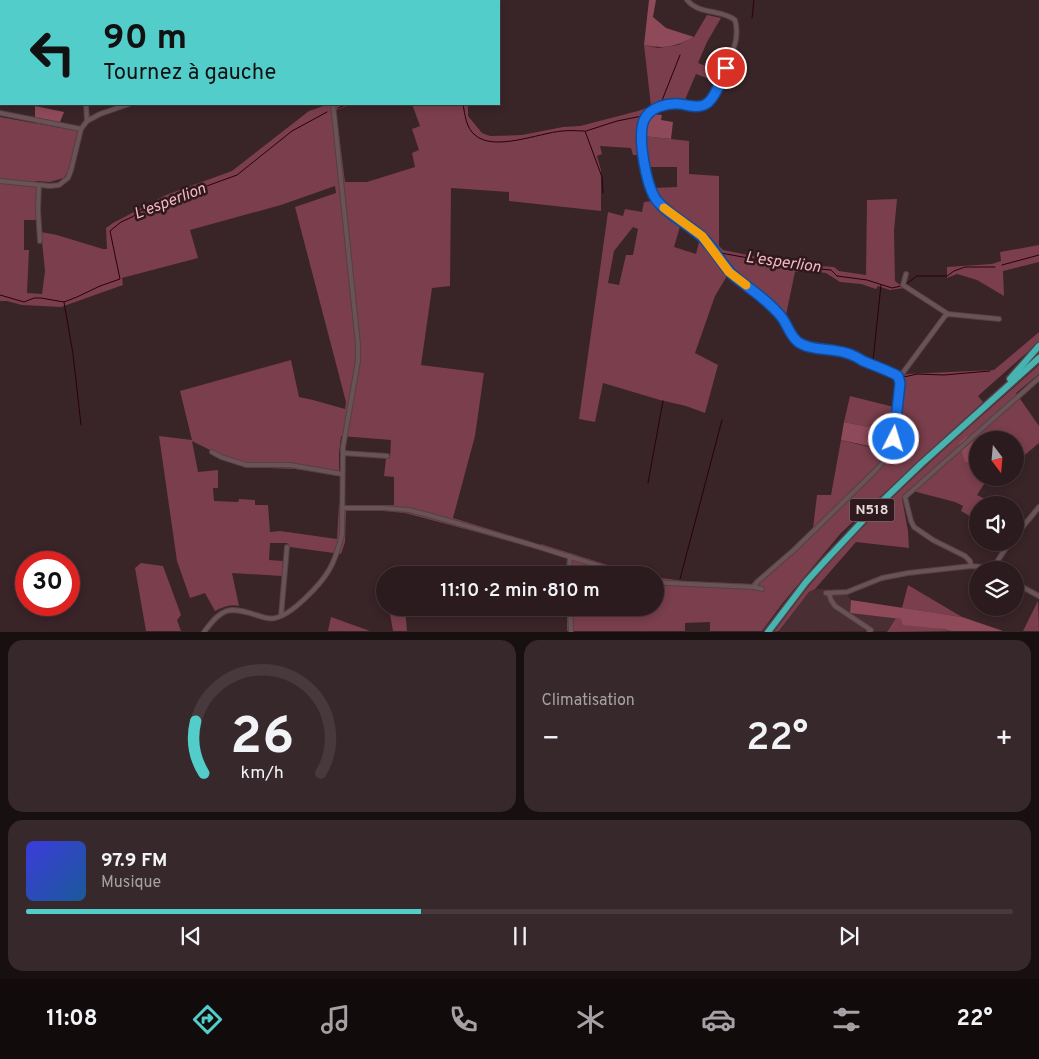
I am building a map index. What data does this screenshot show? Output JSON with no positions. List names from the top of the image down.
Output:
{
  "streets": {
    "highway": ["N518"]
  },
  "water": ["L'esperlion"],
  "north": "bottom",
  "page": {
    "turn": ["90 m", "Tournez à gauche"],
    "limit": "30",
    "trip": "11:10 · 2 min · 810 m",
    "tile": "Climatisation",
    "heat": ["−", "22°", "+"],
    "song": ["97.9 FM", "Musique"],
    "tabs": ["11:08", "22°"],
    "gauge": ["26", "km/h"]
  }
}
